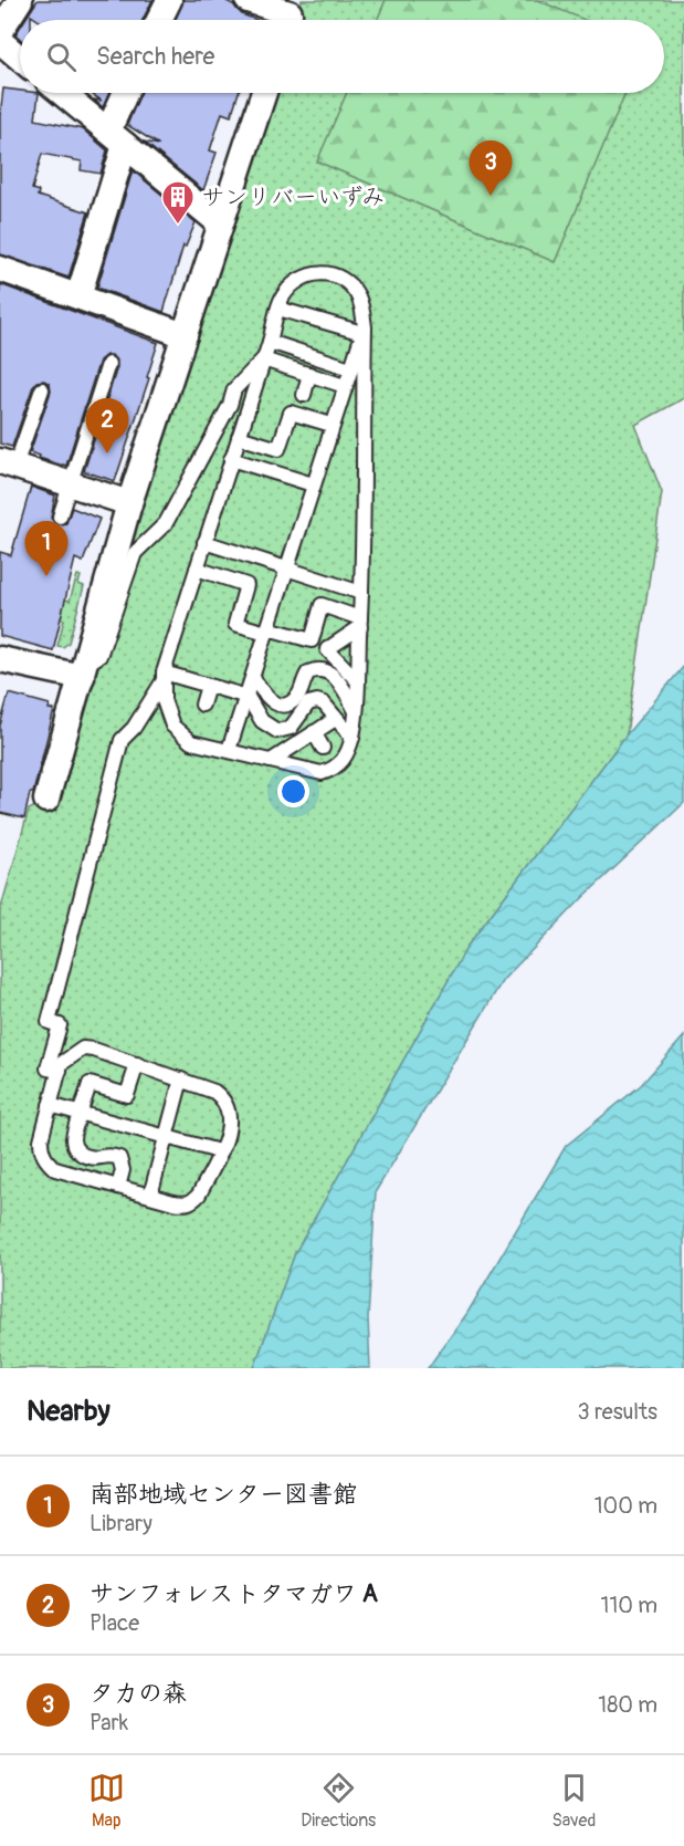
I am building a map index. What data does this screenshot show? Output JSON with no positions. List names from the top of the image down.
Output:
{
  "places": {
    "building": ["サンリバーいずみ"]
  },
  "page": {
    "search": "Search here",
    "pins": ["3", "2", "1"],
    "heading": ["Nearby", "3 results"],
    "list": [
      {
        "mark": "1",
        "name": "南部地域センター図書館",
        "note": "Library",
        "value": "100 m"
      },
      {
        "mark": "2",
        "name": "サンフォレストタマガワ A",
        "note": "Place",
        "value": "110 m"
      },
      {
        "mark": "3",
        "name": "タカの森",
        "note": "Park",
        "value": "180 m"
      }
    ],
    "nav": ["Map", "Directions", "Saved"]
  }
}
